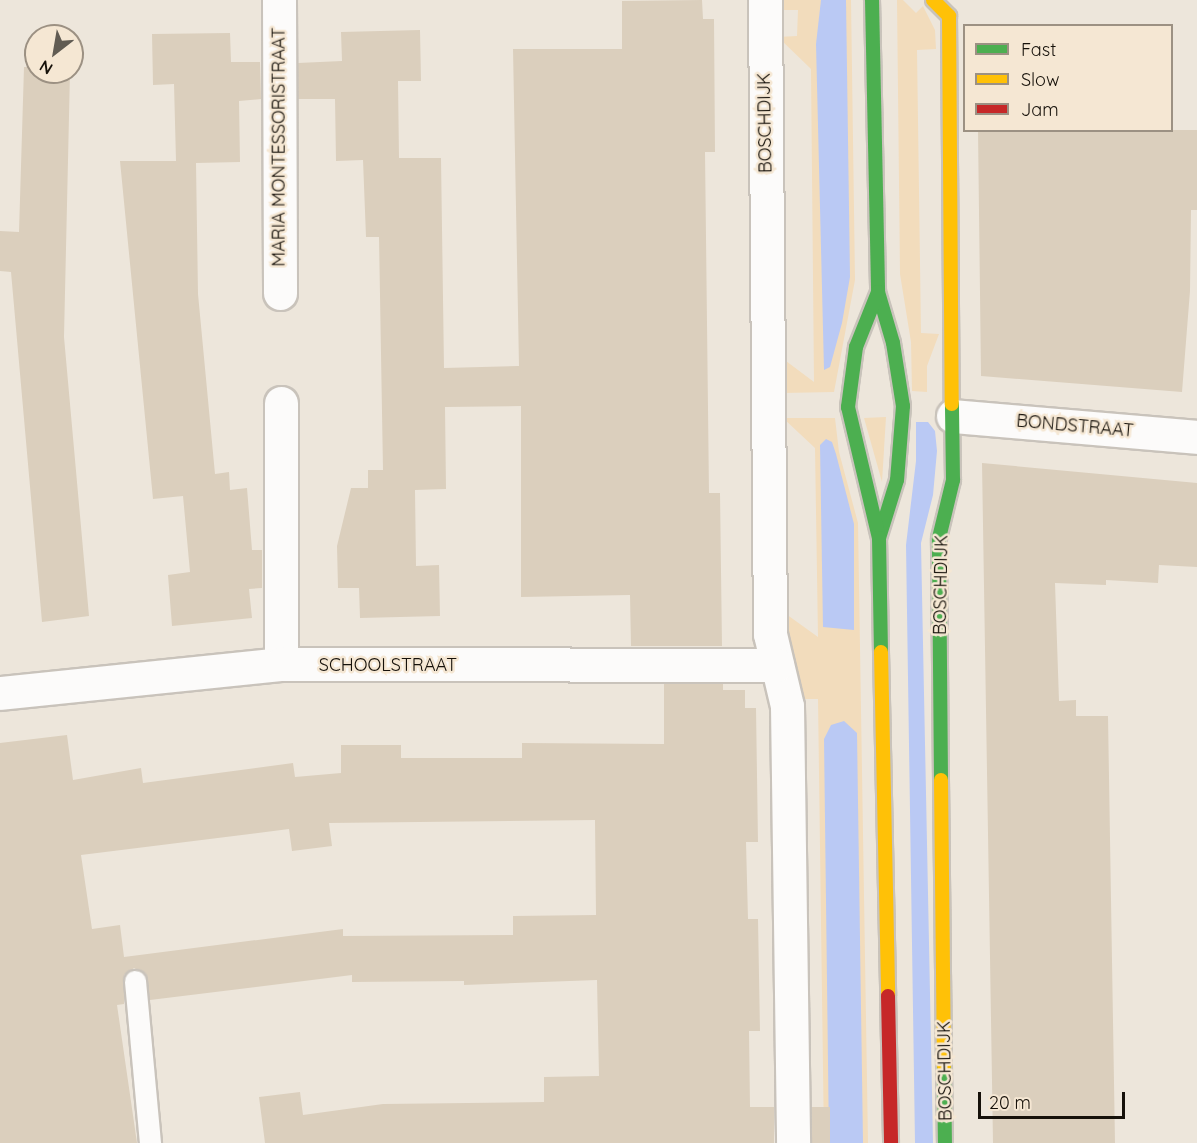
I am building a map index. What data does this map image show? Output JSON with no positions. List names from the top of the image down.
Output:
{
  "streets": {
    "main road": ["BOSCHDIJK"],
    "street": ["MARIA MONTESSORISTRAAT", "BONDSTRAAT", "SCHOOLSTRAAT"]
  },
  "crossings": [
    ["BOSCHDIJK", "BONDSTRAAT"],
    ["BOSCHDIJK", "SCHOOLSTRAAT"]
  ],
  "legend": ["Fast", "Slow", "Jam"],
  "scale_bar": "20 m",
  "north": "bottom left"
}
